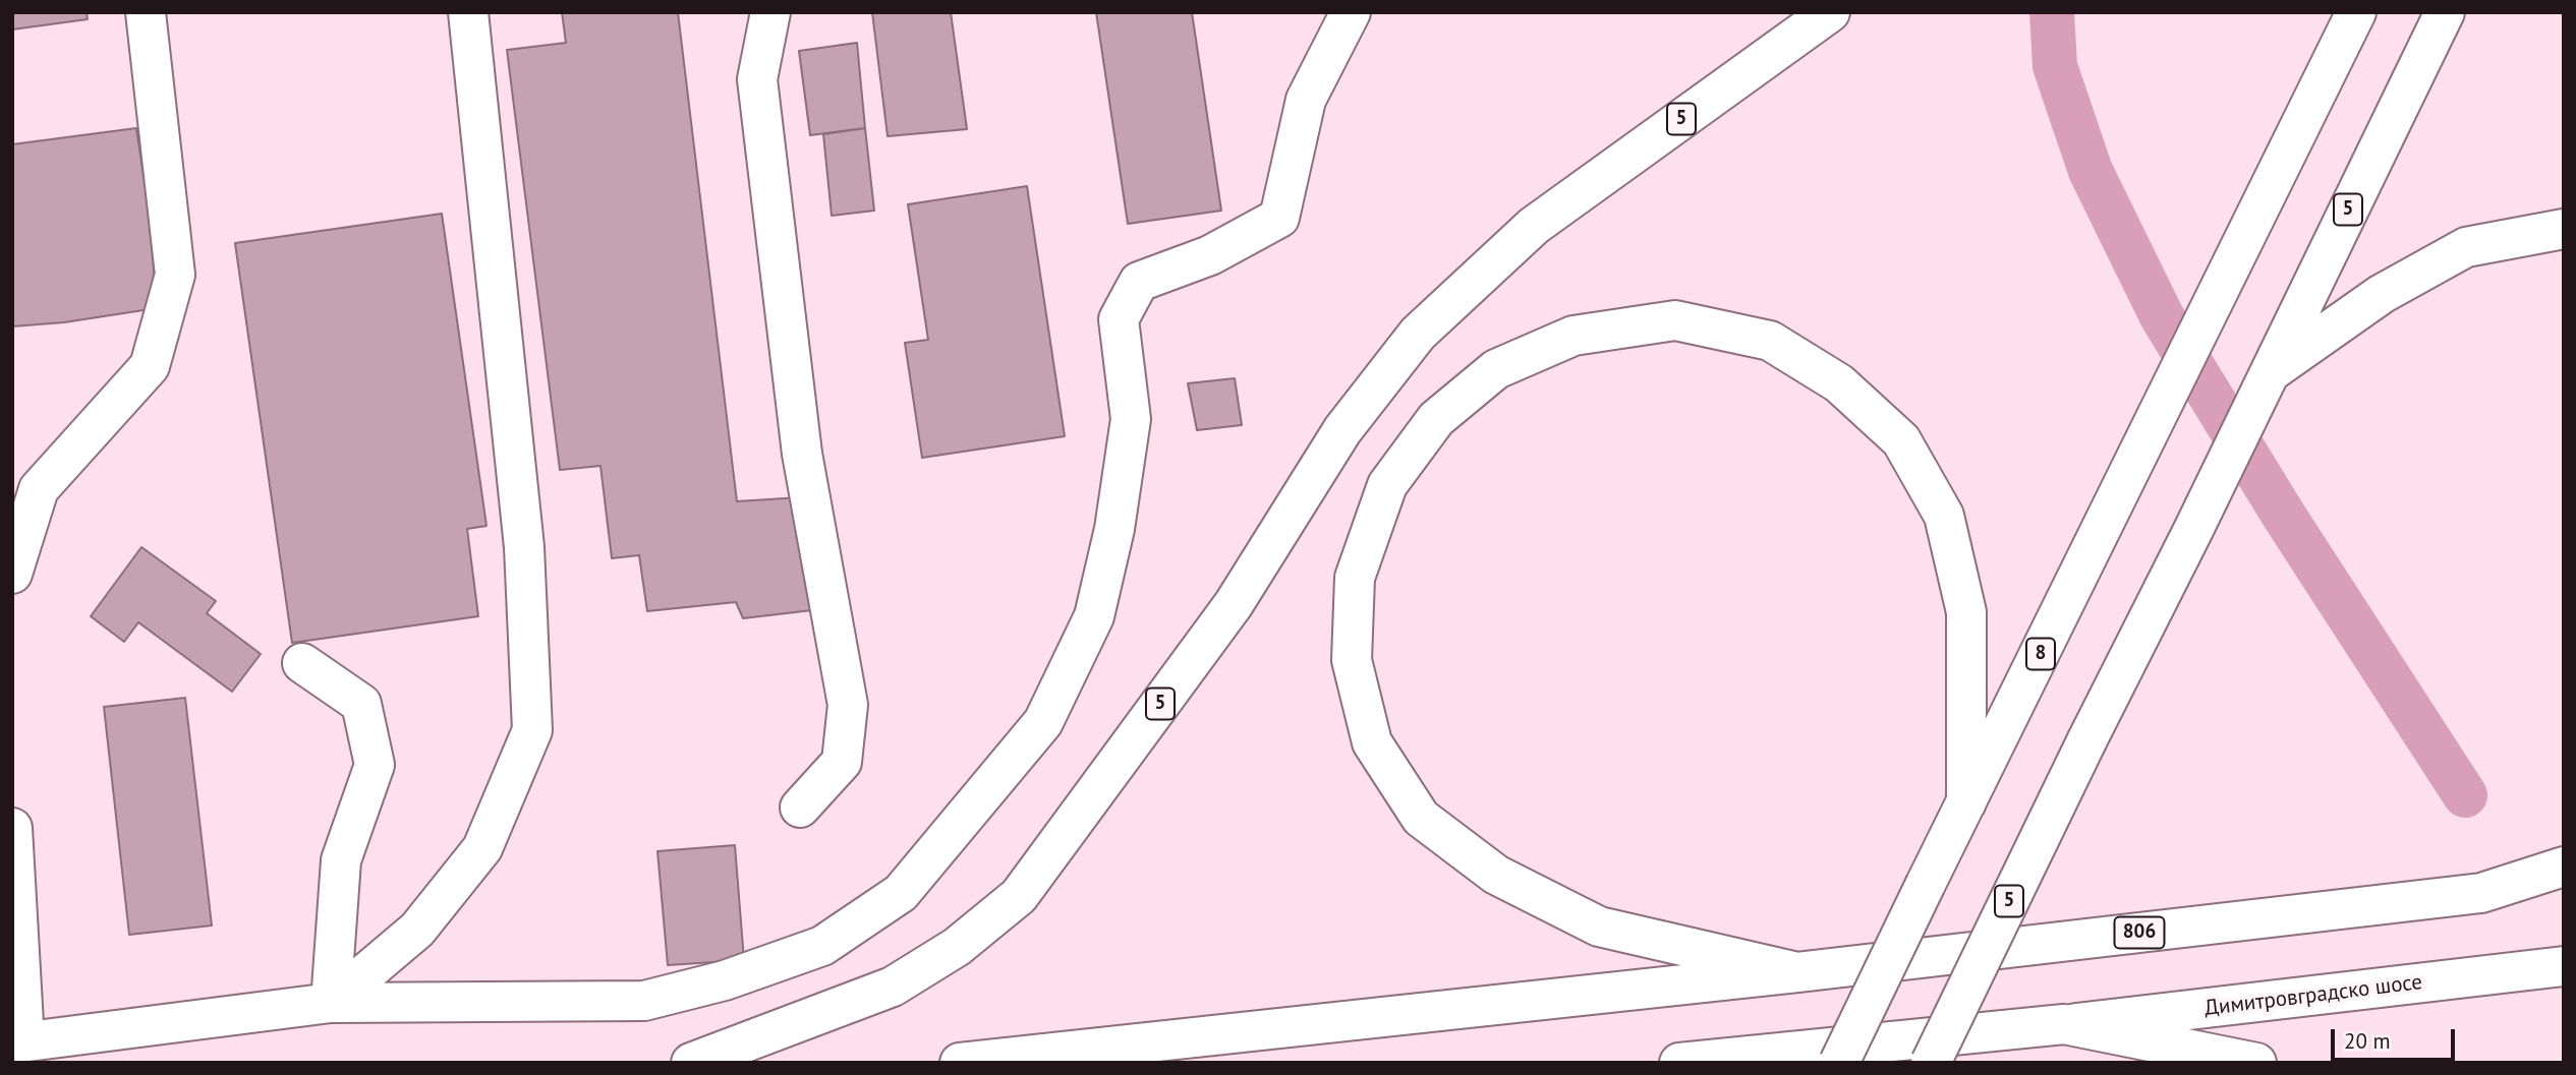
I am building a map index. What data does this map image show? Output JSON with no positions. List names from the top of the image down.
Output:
{
  "streets": {
    "main road": [
      "5",
      "8",
      "806",
      "Димитровградско шосе"
    ]
  },
  "scale_bar": "20 m"
}
